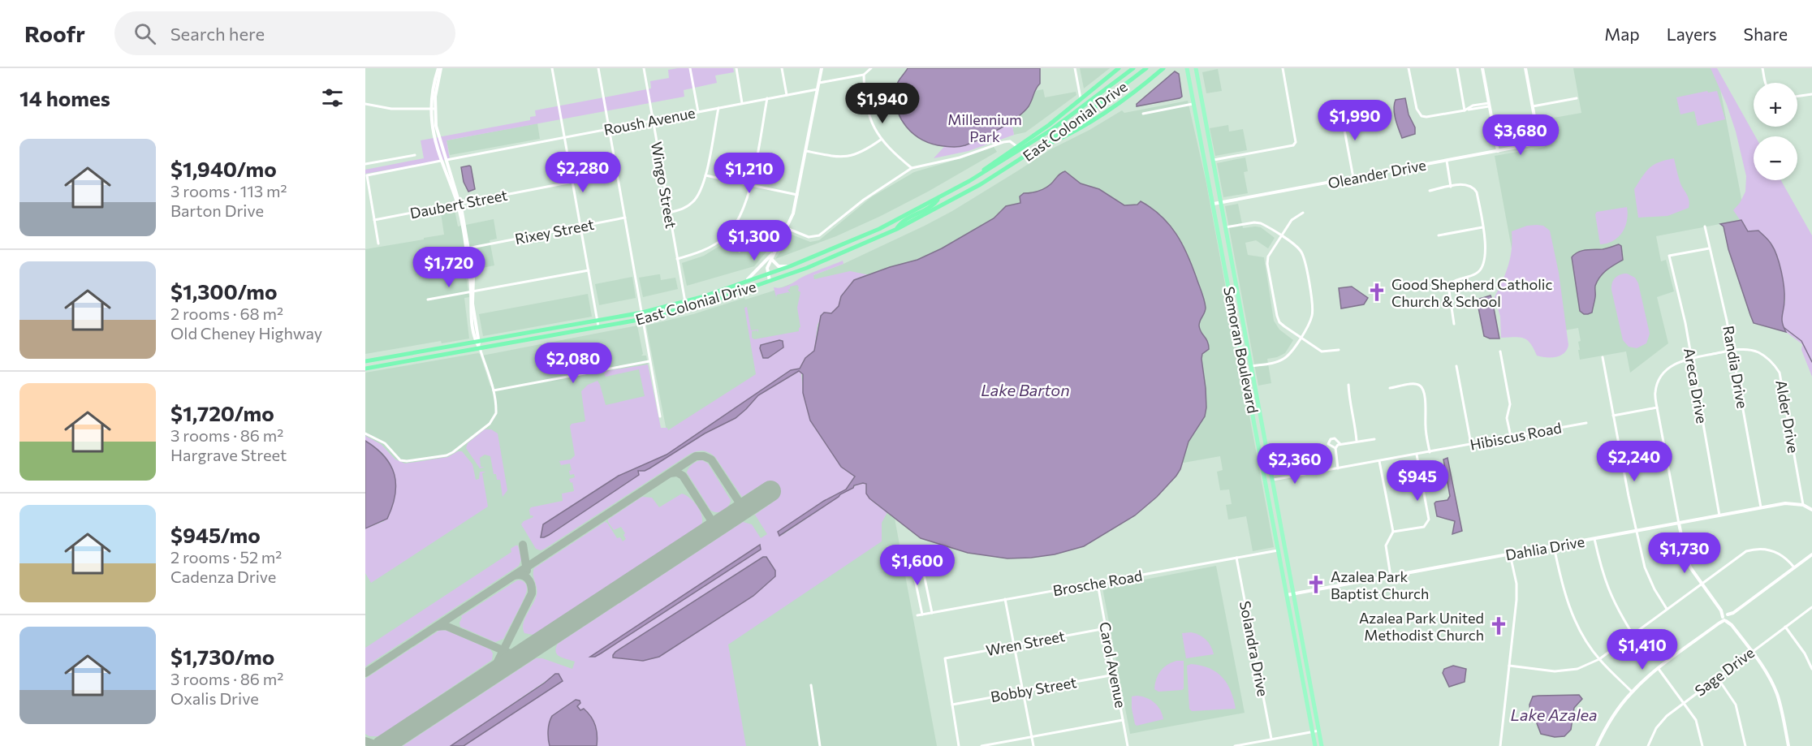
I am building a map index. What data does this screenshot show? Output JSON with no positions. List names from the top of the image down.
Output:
{
  "streets": {
    "highway": ["East Colonial Drive"],
    "main road": ["Semoran Boulevard"],
    "street": [
      "Roush Avenue",
      "Oleander Drive",
      "Wingo Street",
      "Daubert Street",
      "Rixey Street",
      "Randia Drive",
      "Areca Drive",
      "Alder Drive",
      "Hibiscus Road",
      "Dahlia Drive",
      "Brosche Road",
      "Wren Street",
      "Solandra Drive",
      "Carol Avenue",
      "Sage Drive",
      "Bobby Street"
    ]
  },
  "crossings": [
    ["Roush Avenue", "Wingo Street"],
    ["Roush Avenue", "Daubert Street"],
    ["East Colonial Drive", "Wingo Street"],
    ["Oleander Drive", "Semoran Boulevard"],
    ["Semoran Boulevard", "Hibiscus Road"],
    ["Semoran Boulevard", "Dahlia Drive"],
    ["Semoran Boulevard", "Brosche Road"],
    ["Randia Drive", "Areca Drive"],
    ["Randia Drive", "Alder Drive"],
    ["Randia Drive", "Dahlia Drive"],
    ["Areca Drive", "Alder Drive"],
    ["Areca Drive", "Dahlia Drive"],
    ["Alder Drive", "Dahlia Drive"],
    ["Brosche Road", "Solandra Drive"],
    ["Brosche Road", "Carol Avenue"],
    ["Wren Street", "Carol Avenue"],
    ["Wren Street", "Bobby Street"],
    ["Carol Avenue", "Bobby Street"]
  ],
  "water": ["Lake Barton", "Lake Azalea"],
  "parks": ["Millennium Park"],
  "places": {
    "church": ["Good Shepherd Catholic Church & School", "Azalea Park Baptist Church", "Azalea Park United Methodist Church"]
  },
  "page": {
    "header": "Roofr",
    "search": "Search here",
    "nav": ["Map", "Layers", "Share"],
    "heading": "14 homes",
    "map_buttons": ["+", "−"],
    "price": [
      "$1,940",
      "$1,990",
      "$3,680",
      "$2,280",
      "$1,210",
      "$1,300",
      "$1,720",
      "$2,080",
      "$2,240",
      "$2,360",
      "$945",
      "$1,730",
      "$1,600",
      "$1,410"
    ],
    "list": [
      {
        "name": "$1,940/mo",
        "note": "3 rooms · 113 m² · Barton Drive"
      },
      {
        "name": "$1,300/mo",
        "note": "2 rooms · 68 m² · Old Cheney Highway"
      },
      {
        "name": "$1,720/mo",
        "note": "3 rooms · 86 m² · Hargrave Street"
      },
      {
        "name": "$945/mo",
        "note": "2 rooms · 52 m² · Cadenza Drive"
      },
      {
        "name": "$1,730/mo",
        "note": "3 rooms · 86 m² · Oxalis Drive"
      }
    ]
  }
}
